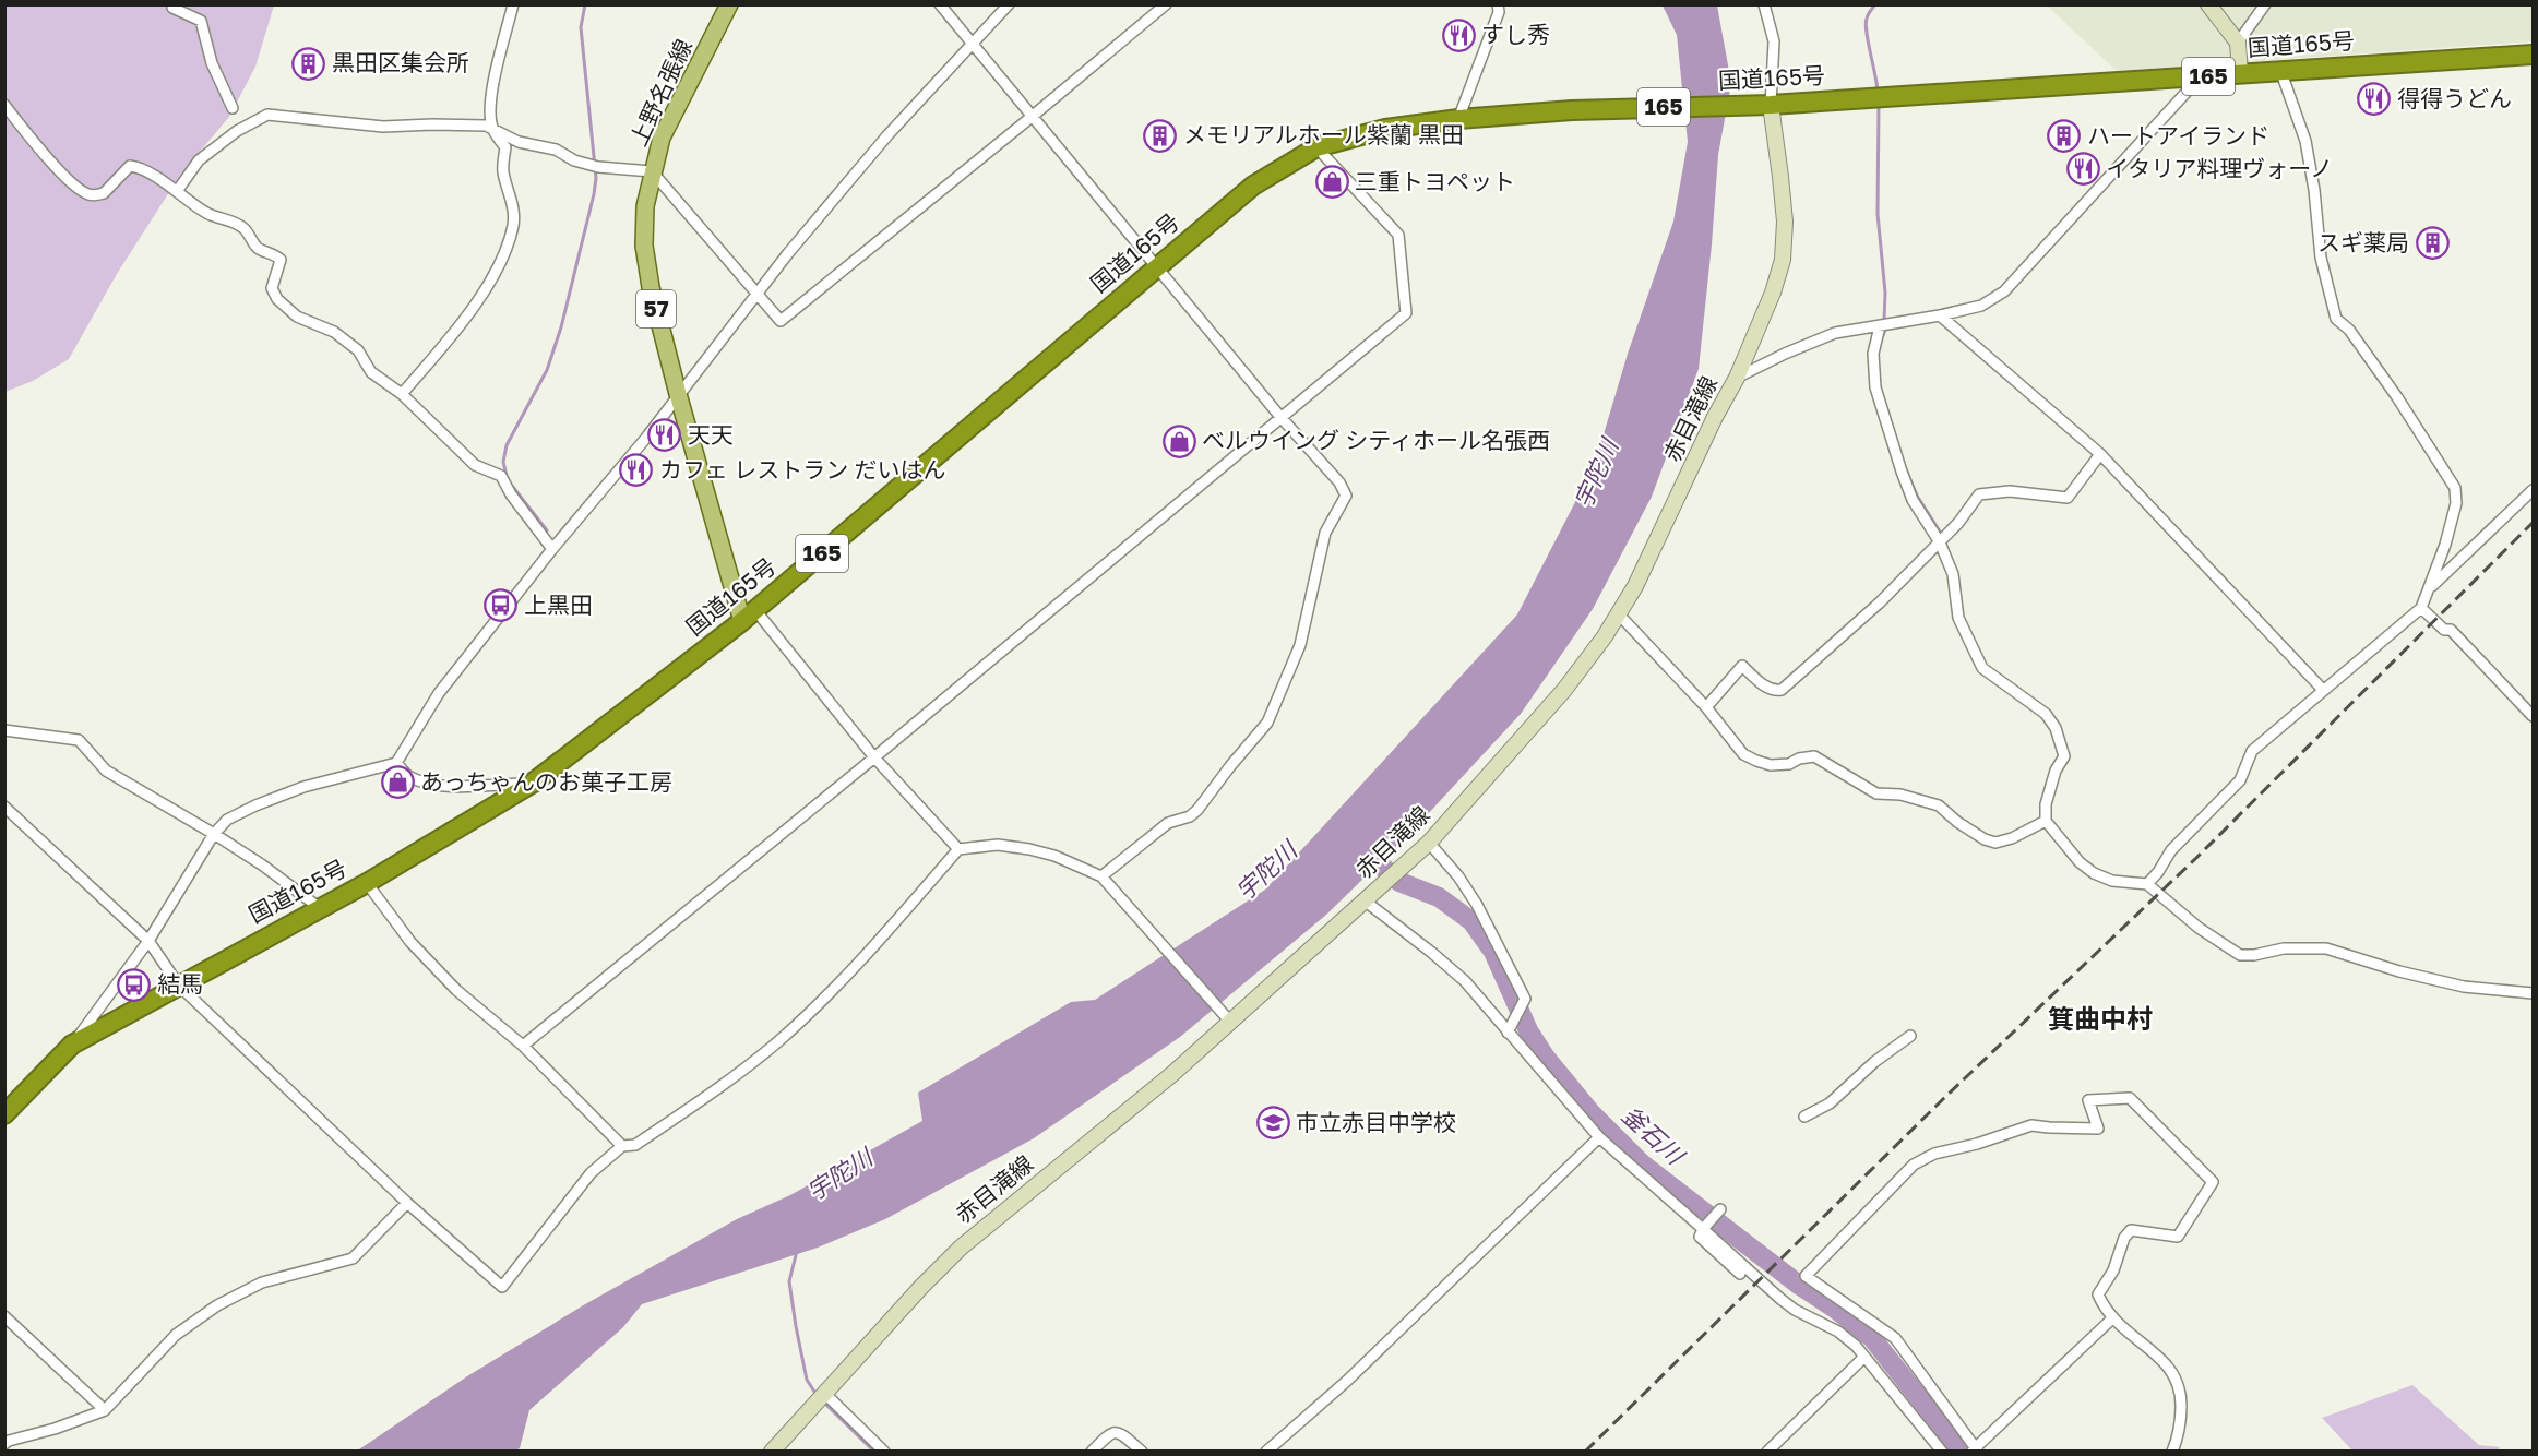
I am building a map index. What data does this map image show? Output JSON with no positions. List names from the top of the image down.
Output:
{
  "streets": {
    "highway": ["国道165号", "165"],
    "main road": ["上野名張線", "57", "赤目滝線"]
  },
  "crossings": [
    ["国道165号", "上野名張線"],
    ["国道165号", "赤目滝線"]
  ],
  "districts": ["箕曲中村"],
  "water": ["宇陀川", "釜石川"],
  "places": {
    "restaurant": [
      "すし秀",
      "得得うどん",
      "イタリア料理ヴォーノ",
      "天天",
      "カフェ レストラン だいはん"
    ],
    "building": [
      "黒田区集会所",
      "メモリアルホール紫蘭 黒田",
      "ハートアイランド",
      "スギ薬局"
    ],
    "shop": ["三重トヨペット", "ベルウイング シティホール名張西", "あっちゃんのお菓子工房"],
    "bus stop": ["上黒田", "結馬"],
    "school or university": ["市立赤目中学校"]
  }
}
